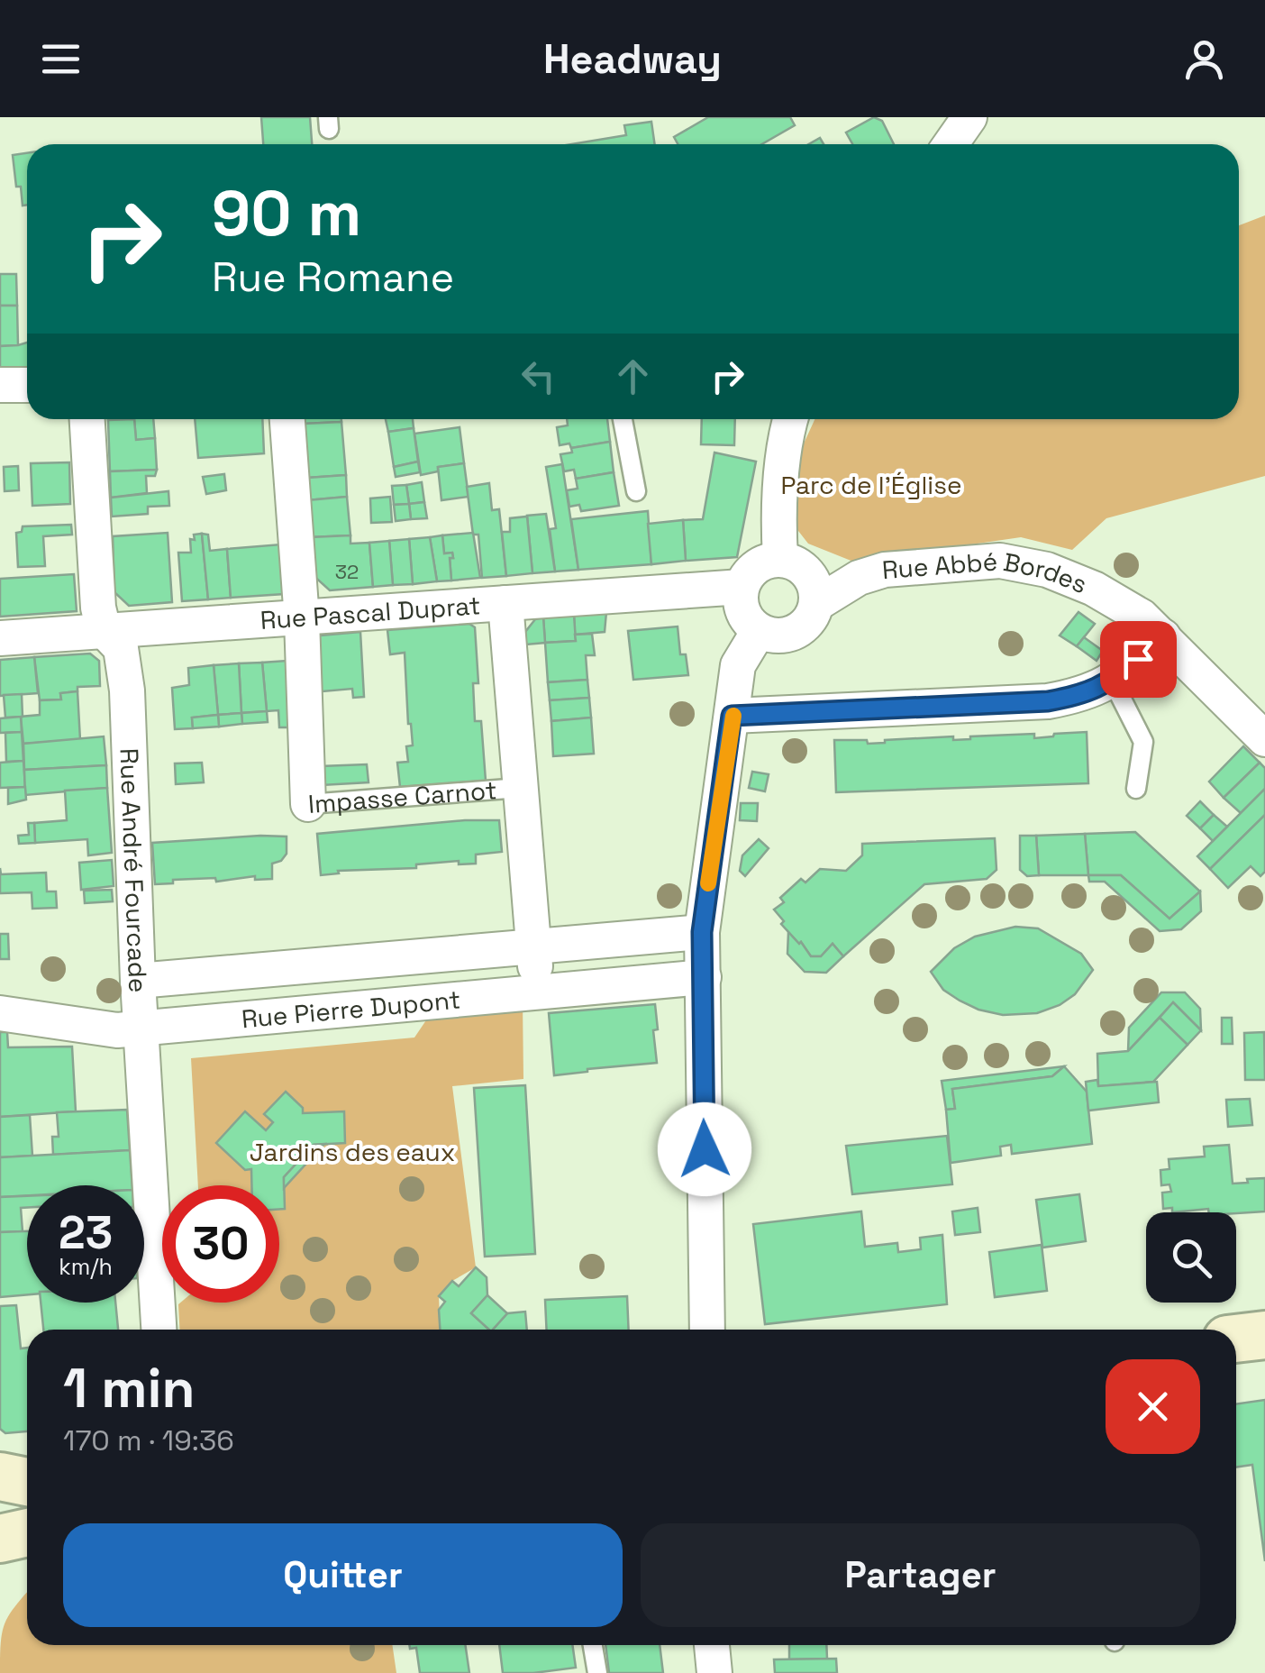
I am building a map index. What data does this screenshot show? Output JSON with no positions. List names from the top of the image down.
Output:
{
  "streets": {
    "street": [
      "Rue Abbé Bordes",
      "Rue Pascal Duprat",
      "Impasse Carnot",
      "Rue André Fourcade",
      "Rue Pierre Dupont"
    ]
  },
  "crossings": [
    ["Rue Abbé Bordes", "Rue Pascal Duprat"],
    ["Rue Pascal Duprat", "Impasse Carnot"],
    ["Rue Pascal Duprat", "Rue André Fourcade"],
    ["Rue André Fourcade", "Rue Pierre Dupont"]
  ],
  "parks": ["Parc de l'Église", "Jardins des eaux"],
  "house_numbers": ["32"],
  "page": {
    "header": "Headway",
    "turn": ["90 m", "Rue Romane"],
    "speed": "23 km/h",
    "limit": "30",
    "heading": ["1 min", "170 m · 19:36"],
    "buttons": ["Quitter", "Partager"]
  }
}
